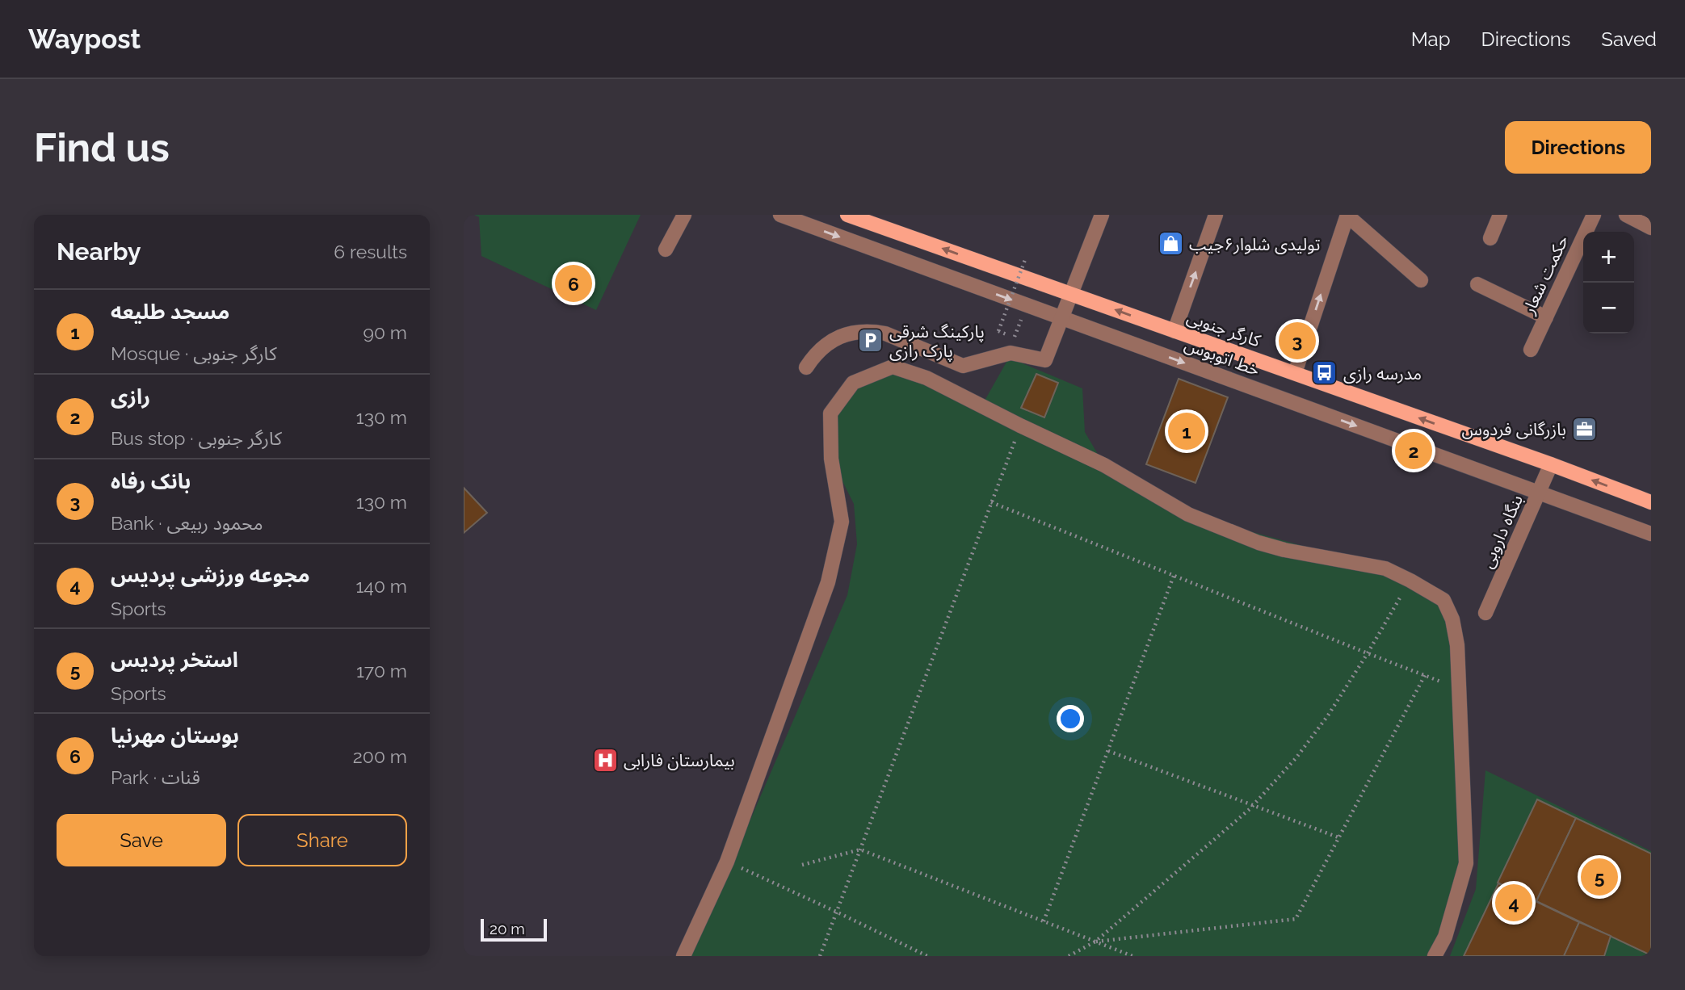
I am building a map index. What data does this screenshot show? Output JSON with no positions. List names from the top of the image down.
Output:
{
  "streets": {
    "main road": ["کارگر جنوبی"],
    "street": ["حکمت شعار", "خط اتوبوس", "بنگاه داروبی"]
  },
  "crossings": [
    ["کارگر جنوبی", "بنگاه داروبی"]
  ],
  "one_way": ["کارگر جنوبی", "خط اتوبوس"],
  "places": {
    "shop": ["تولیدی شلوار۶جیب"],
    "parking": ["پارکینگ شرقی پارک رازی"],
    "bus stop": ["مدرسه رازی"],
    "office": ["بازرگانی فردوس"],
    "hospital": ["بیمارستان فارابی"]
  },
  "scale_bar": "20 m",
  "page": {
    "header": "Waypost",
    "nav": ["Map", "Directions", "Saved"],
    "buttons": [
      "Directions",
      ["Save", "Share"]
    ],
    "title": "Find us",
    "heading": ["Nearby", "6 results"],
    "map_buttons": ["+", "−"],
    "pins": [
      "6",
      "3",
      "1",
      "2",
      "5",
      "4"
    ],
    "list": [
      {
        "mark": "1",
        "name": "مسجد طلیعه",
        "note": "Mosque · کارگر جنوبی",
        "value": "90 m"
      },
      {
        "mark": "2",
        "name": "رازی",
        "note": "Bus stop · کارگر جنوبی",
        "value": "130 m"
      },
      {
        "mark": "3",
        "name": "بانک رفاه",
        "note": "Bank · محمود ربیعی",
        "value": "130 m"
      },
      {
        "mark": "4",
        "name": "مجوعه ورزشی پردیس",
        "note": "Sports",
        "value": "140 m"
      },
      {
        "mark": "5",
        "name": "استخر پردیس",
        "note": "Sports",
        "value": "170 m"
      },
      {
        "mark": "6",
        "name": "بوستان مهرنیا",
        "note": "Park · قنات",
        "value": "200 m"
      }
    ],
    "scale": "20 m"
  }
}
